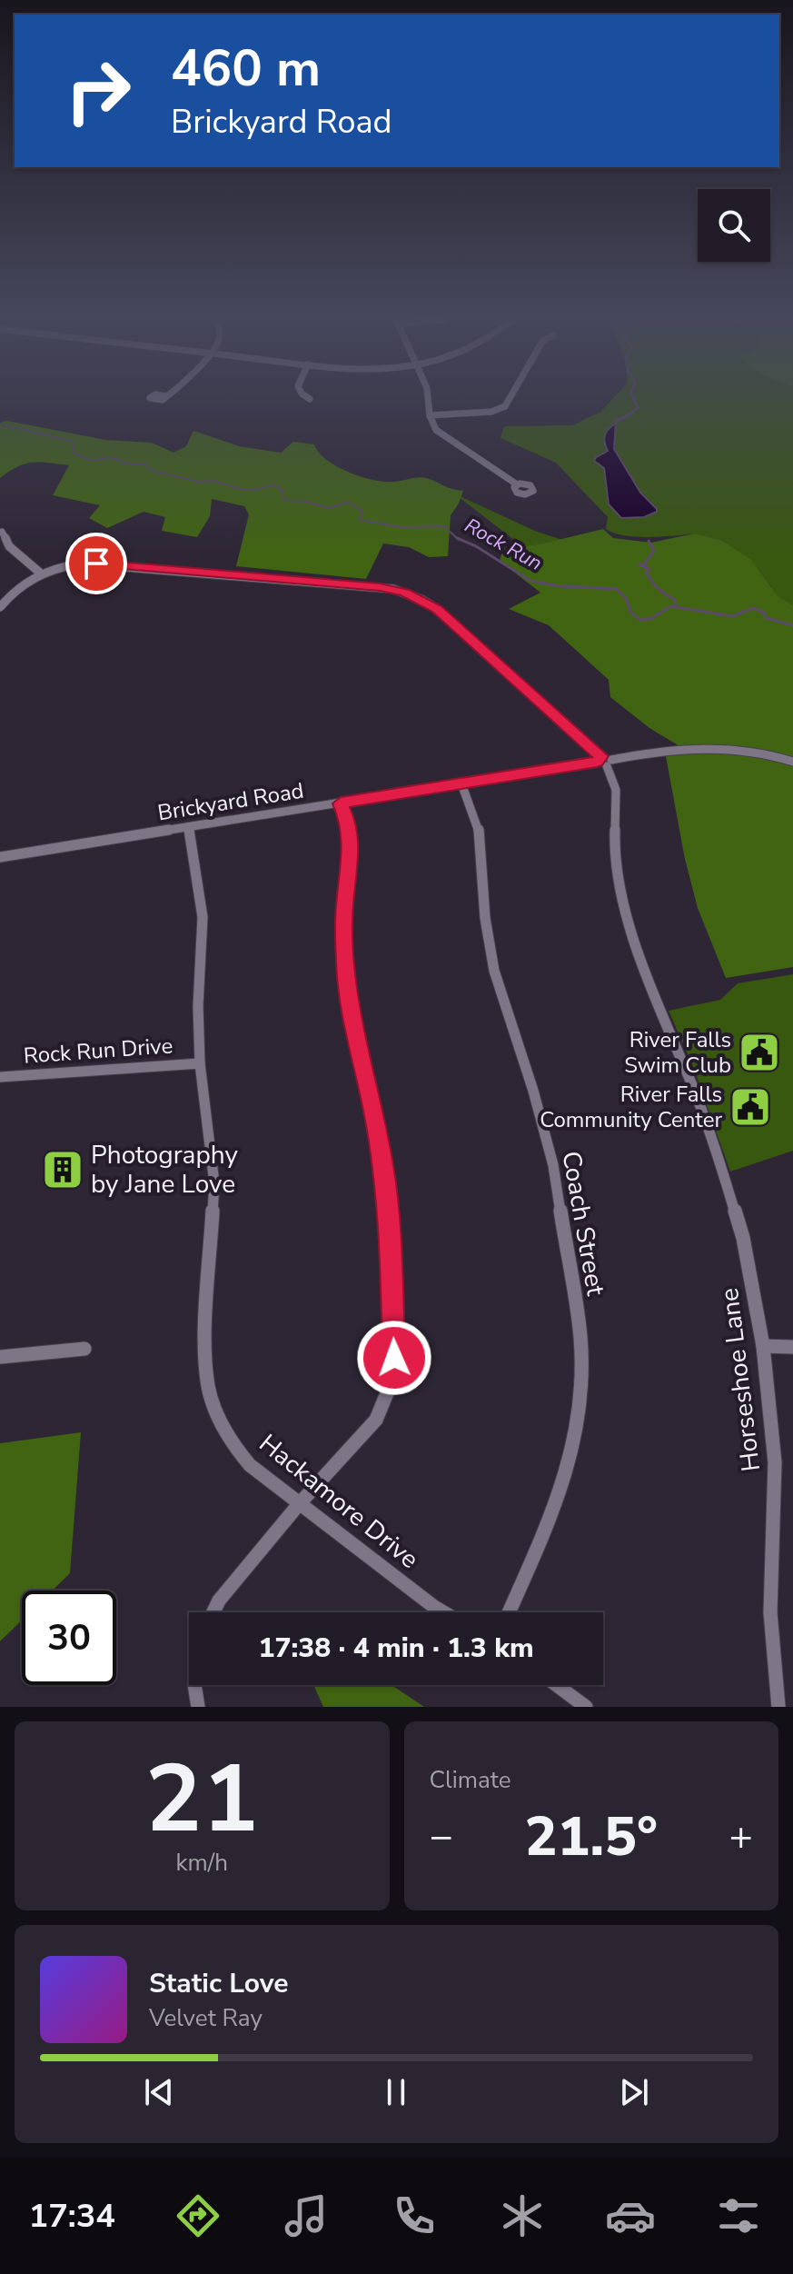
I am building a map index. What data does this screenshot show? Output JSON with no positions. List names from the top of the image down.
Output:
{
  "streets": {
    "street": [
      "Brickyard Road",
      "Rock Run Drive",
      "Coach Street",
      "Horseshoe Lane",
      "Hackamore Drive"
    ]
  },
  "crossings": [
    ["Brickyard Road", "Coach Street"],
    ["Brickyard Road", "Horseshoe Lane"],
    ["Brickyard Road", "Hackamore Drive"],
    ["Rock Run Drive", "Hackamore Drive"]
  ],
  "water": ["Rock Run"],
  "places": {
    "public building": ["River Falls Swim Club", "River Falls Community Center"],
    "building": ["Photography by Jane Love"]
  },
  "page": {
    "turn": ["460 m", "Brickyard Road"],
    "limit": "30",
    "trip": "17:38 · 4 min · 1.3 km",
    "tile": [
      ["21", "km/h"],
      "Climate"
    ],
    "heat": ["−", "21.5°", "+"],
    "song": ["Static Love", "Velvet Ray"],
    "tabs": "17:34"
  }
}
